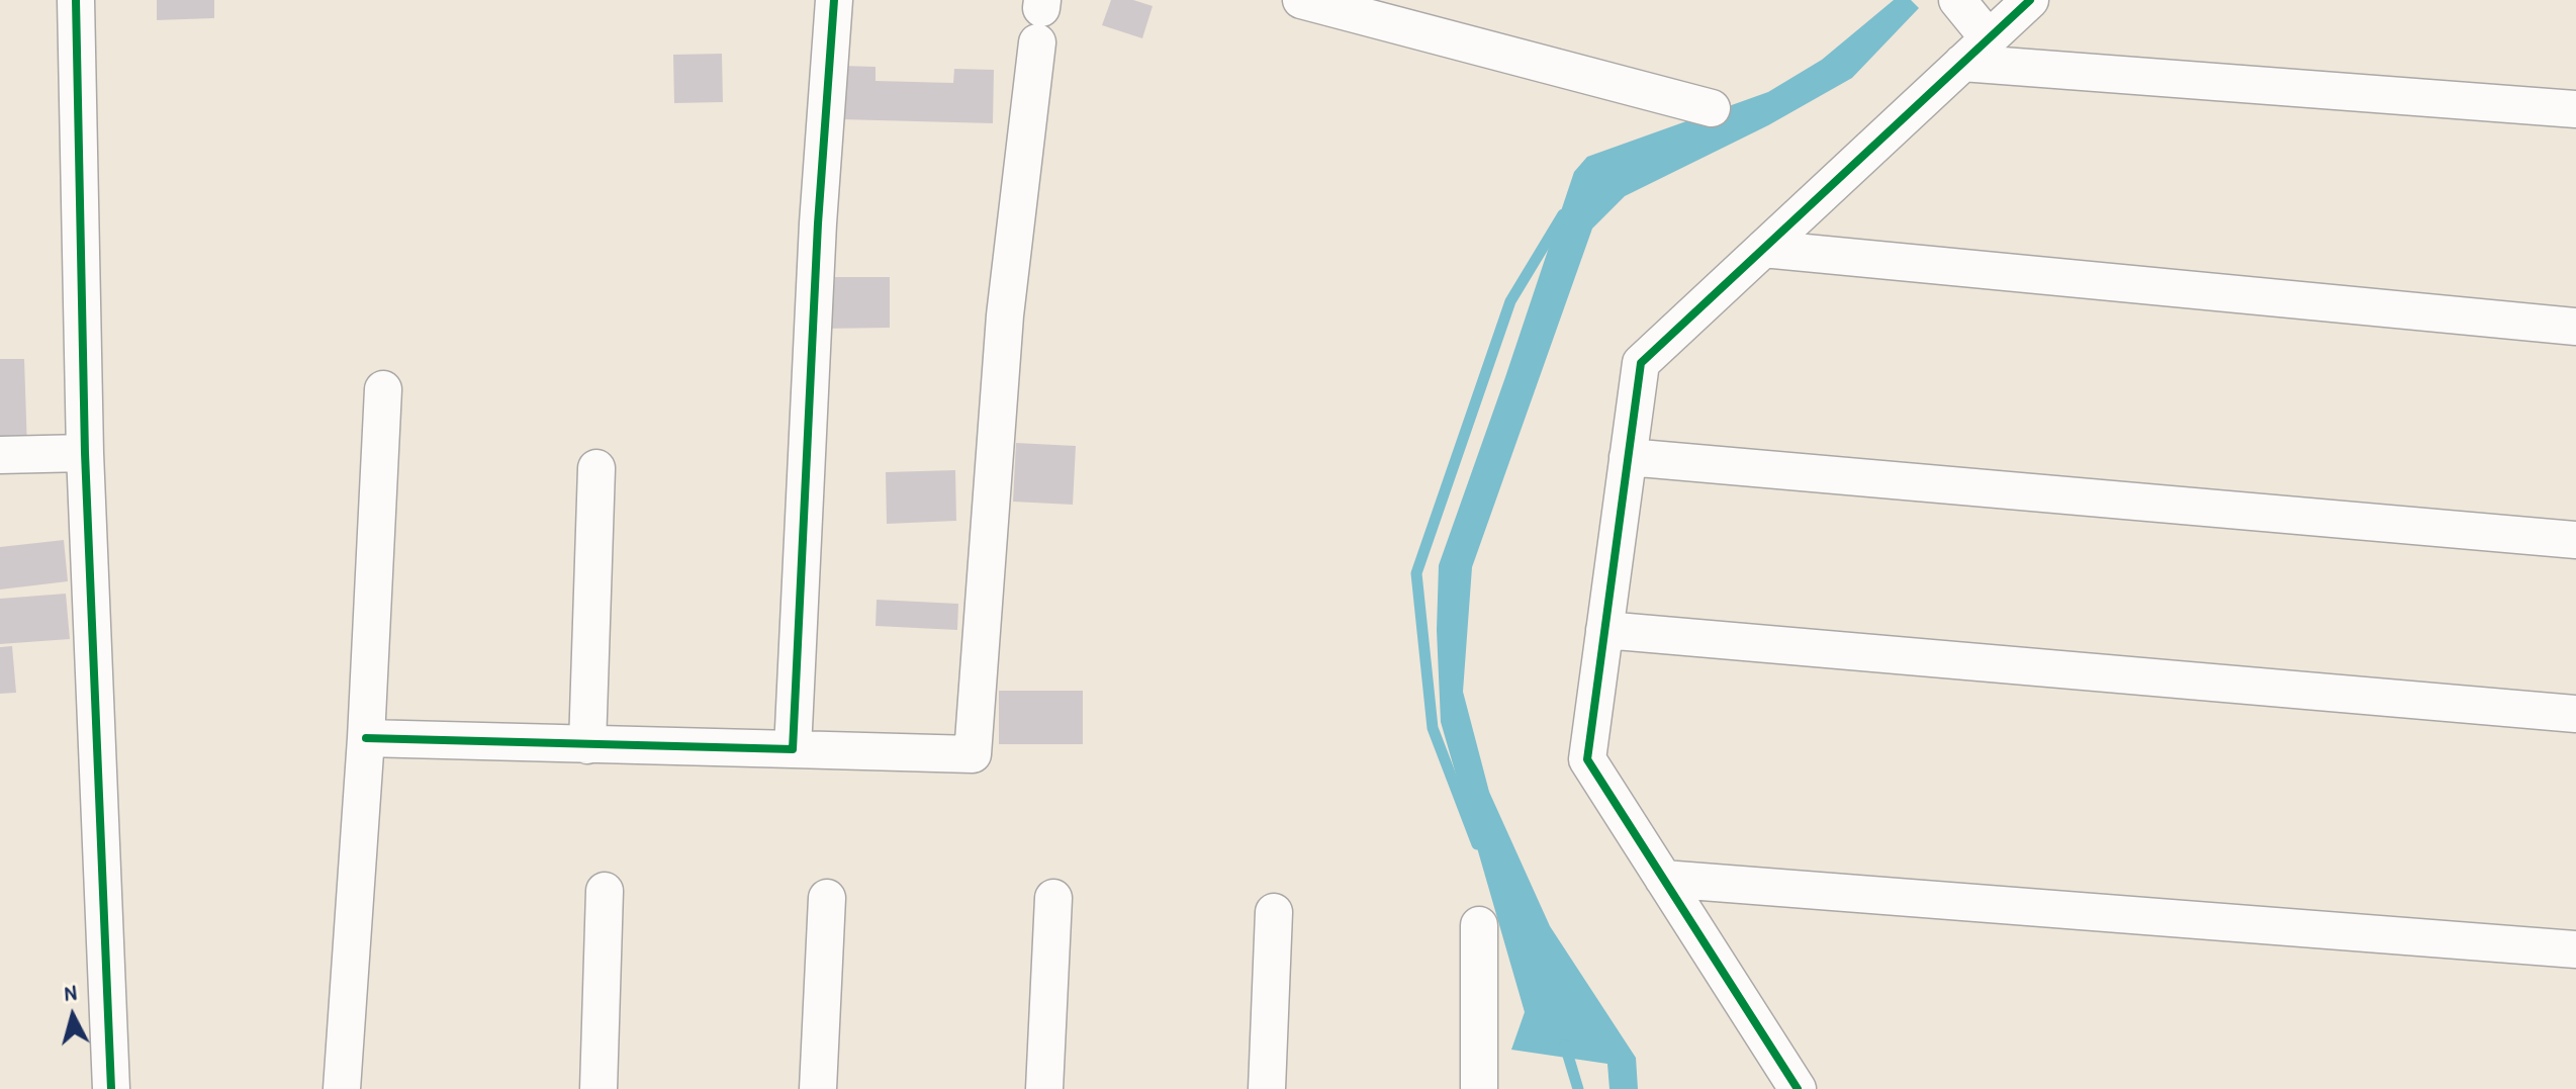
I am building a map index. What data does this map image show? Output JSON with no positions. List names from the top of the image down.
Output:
{
  "north": "top"
}
